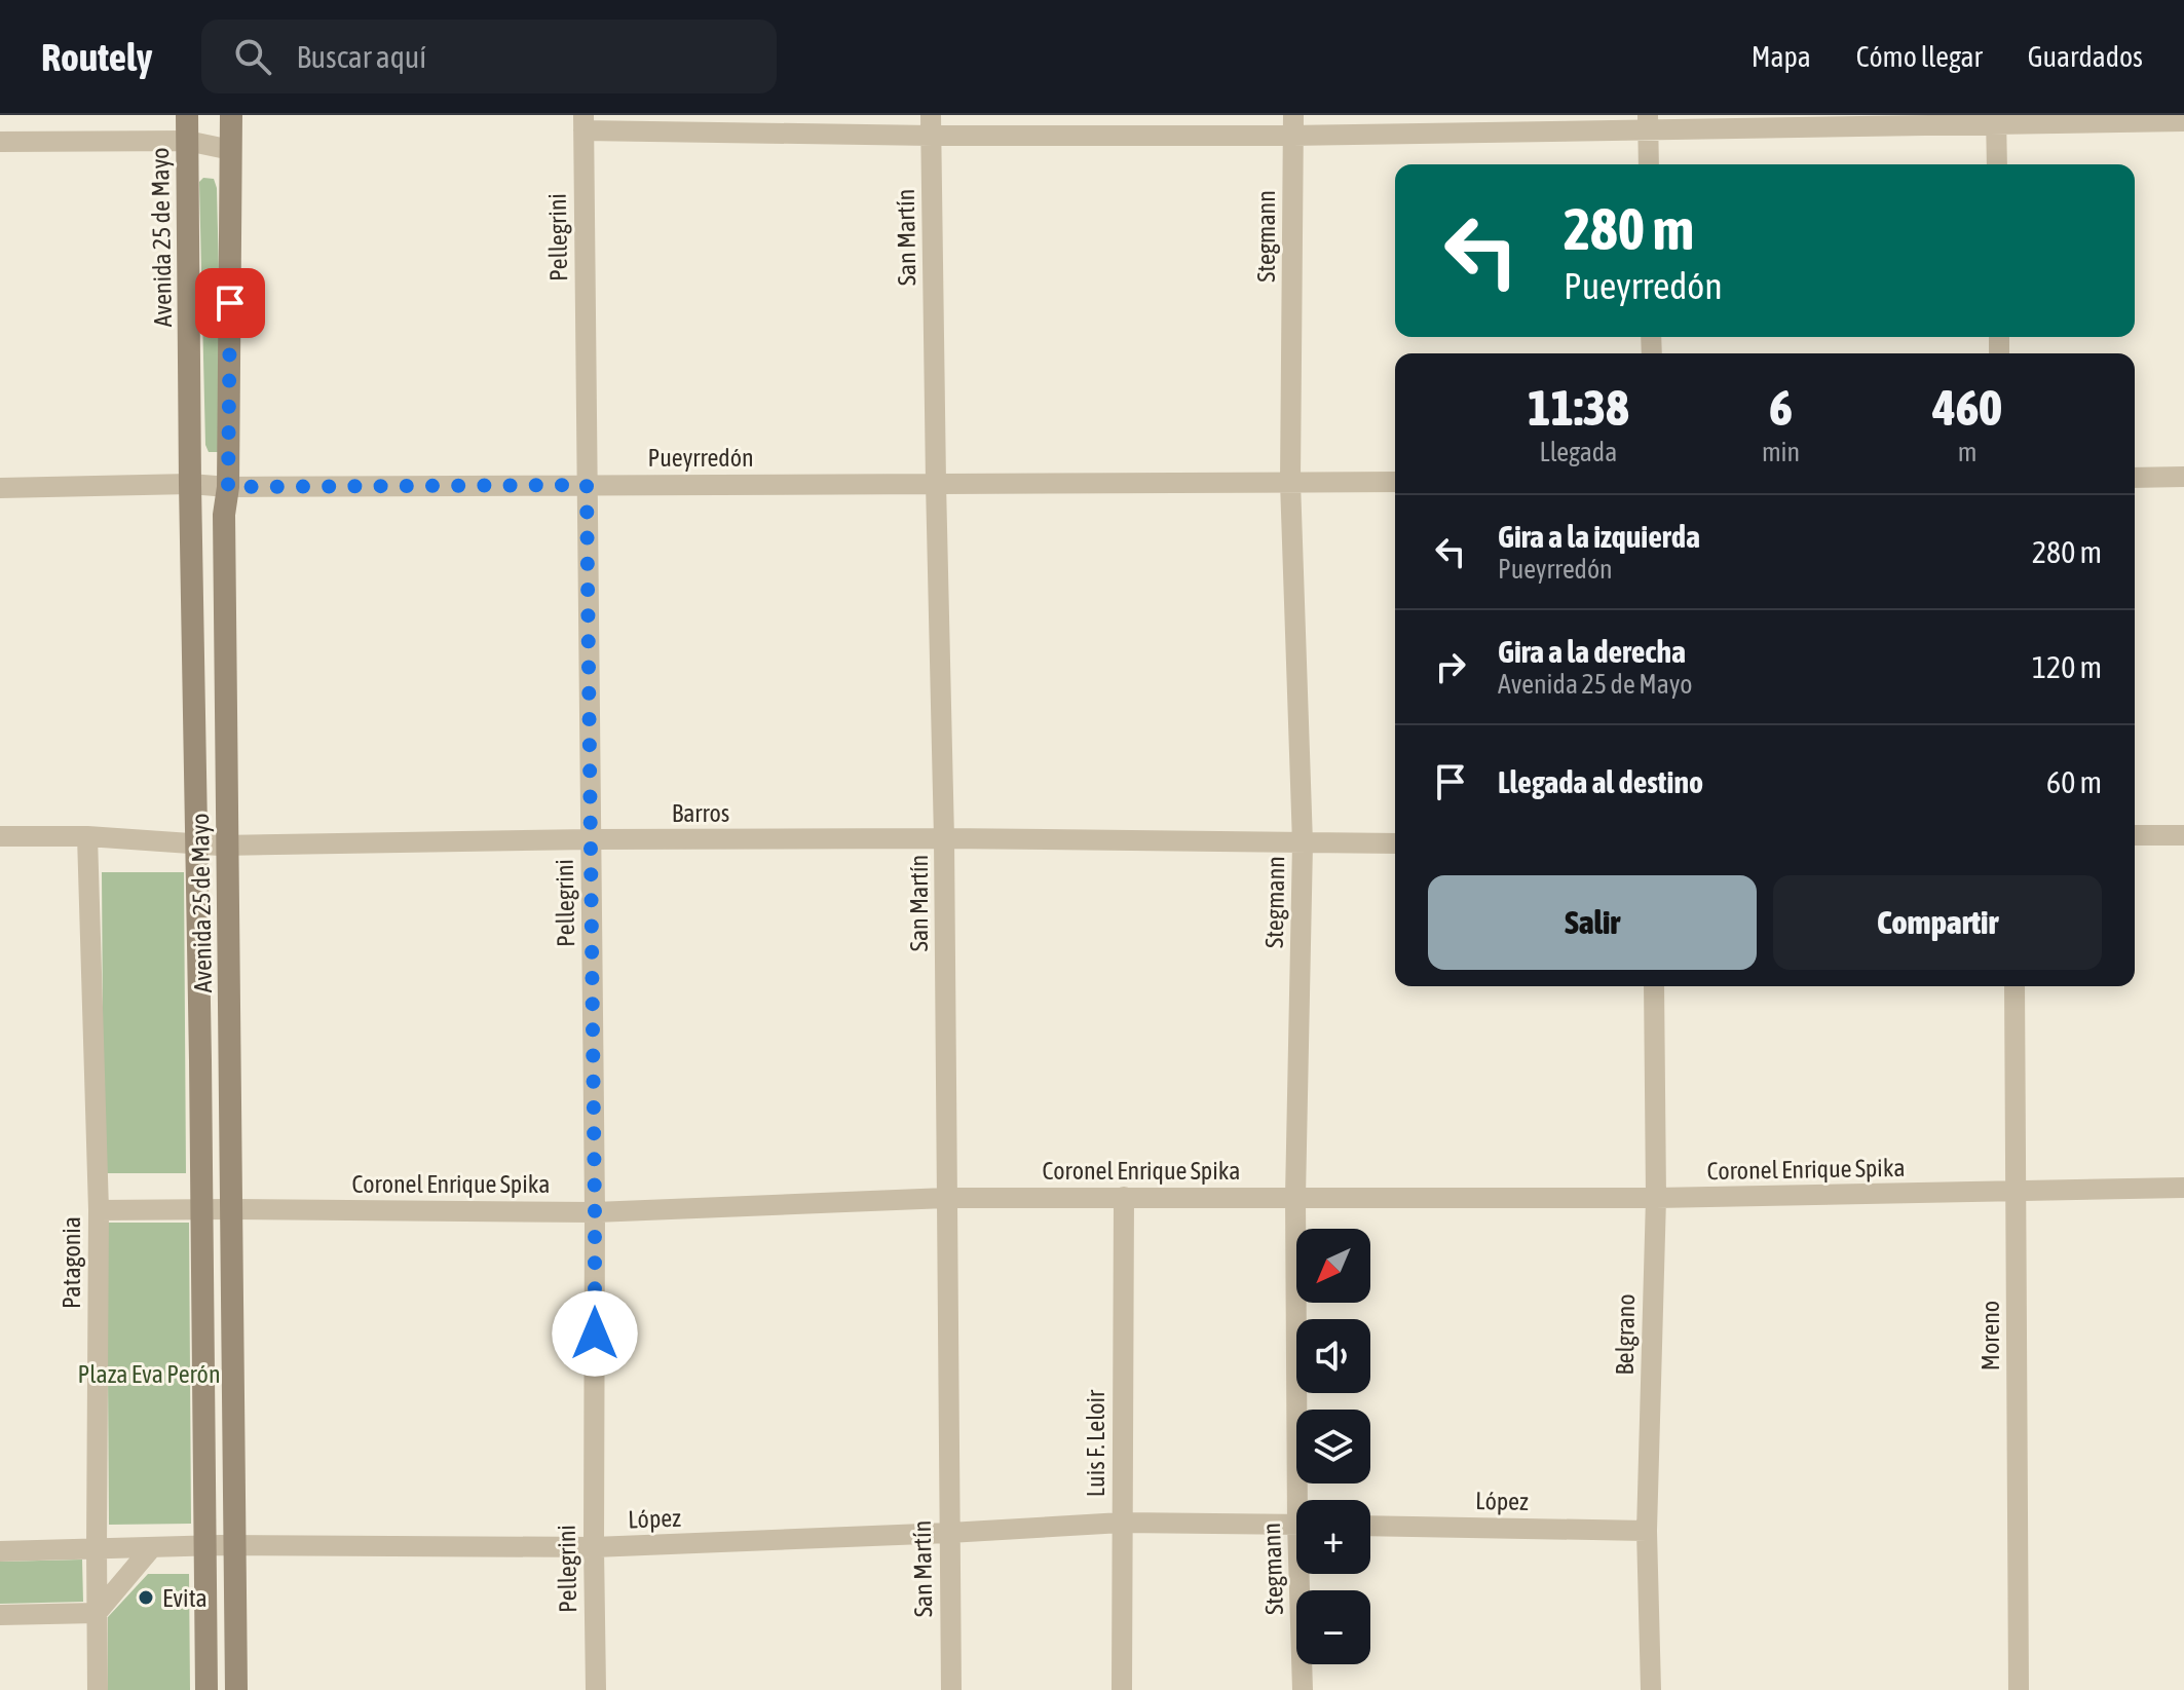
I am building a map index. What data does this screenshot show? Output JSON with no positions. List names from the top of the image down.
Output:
{
  "streets": {
    "main road": ["Avenida 25 de Mayo"],
    "street": [
      "Stegmann",
      "Pellegrini",
      "San Martín",
      "Pueyrredón",
      "Barros",
      "Coronel Enrique Spika",
      "Patagonia",
      "Belgrano",
      "Moreno",
      "Luis F. Leloir",
      "López"
    ]
  },
  "crossings": [
    ["Stegmann", "Pueyrredón"],
    ["Stegmann", "Barros"],
    ["Stegmann", "Coronel Enrique Spika"],
    ["Avenida 25 de Mayo", "Pueyrredón"],
    ["Avenida 25 de Mayo", "Barros"],
    ["Avenida 25 de Mayo", "Coronel Enrique Spika"],
    ["Avenida 25 de Mayo", "López"],
    ["Pellegrini", "Pueyrredón"],
    ["Pellegrini", "Barros"],
    ["Pellegrini", "Coronel Enrique Spika"],
    ["Pellegrini", "López"],
    ["San Martín", "Pueyrredón"],
    ["San Martín", "Barros"],
    ["San Martín", "Coronel Enrique Spika"],
    ["San Martín", "López"],
    ["Barros", "Patagonia"],
    ["Coronel Enrique Spika", "Patagonia"],
    ["Coronel Enrique Spika", "Belgrano"],
    ["Coronel Enrique Spika", "Moreno"],
    ["Coronel Enrique Spika", "Luis F. Leloir"],
    ["Patagonia", "López"],
    ["Belgrano", "López"],
    ["Luis F. Leloir", "López"]
  ],
  "parks": ["Plaza Eva Perón"],
  "places": ["Evita"],
  "north": "bottom left",
  "page": {
    "header": "Routely",
    "search": "Buscar aquí",
    "nav": ["Mapa", "Cómo llegar", "Guardados"],
    "turn": ["280 m", "Pueyrredón"],
    "eta": [
      "11:38",
      "Llegada",
      "6",
      "min",
      "460",
      "m"
    ],
    "list": [
      {
        "name": "Gira a la izquierda",
        "note": "Pueyrredón",
        "value": "280 m"
      },
      {
        "name": "Gira a la derecha",
        "note": "Avenida 25 de Mayo",
        "value": "120 m"
      },
      {
        "name": "Llegada al destino",
        "value": "60 m"
      }
    ],
    "buttons": ["Salir", "Compartir"],
    "map_buttons": ["+", "−"]
  }
}
